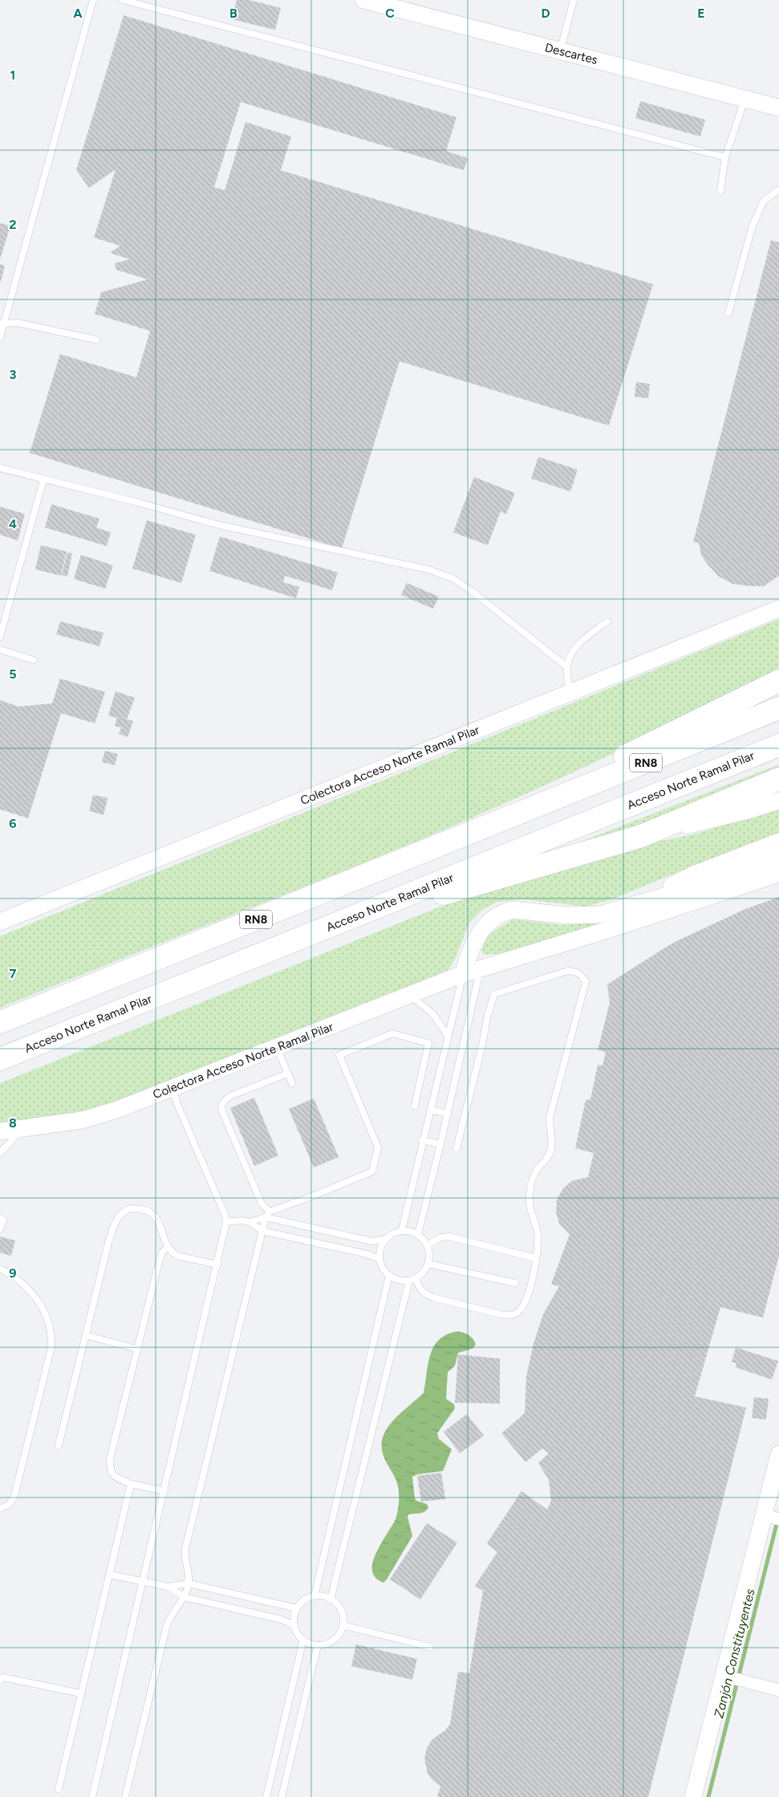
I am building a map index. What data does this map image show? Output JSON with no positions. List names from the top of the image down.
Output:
{
  "streets": {
    "highway": ["RN8", "Acceso Norte Ramal Pilar"],
    "street": ["Descartes", "Colectora Acceso Norte Ramal Pilar"]
  },
  "water": ["Zanjón Constituyentes"],
  "grid": {
    "columns": [
      "A",
      "B",
      "C",
      "D",
      "E"
    ],
    "rows": [
      "1",
      "2",
      "3",
      "4",
      "5",
      "6",
      "7",
      "8",
      "9"
    ]
  }
}
